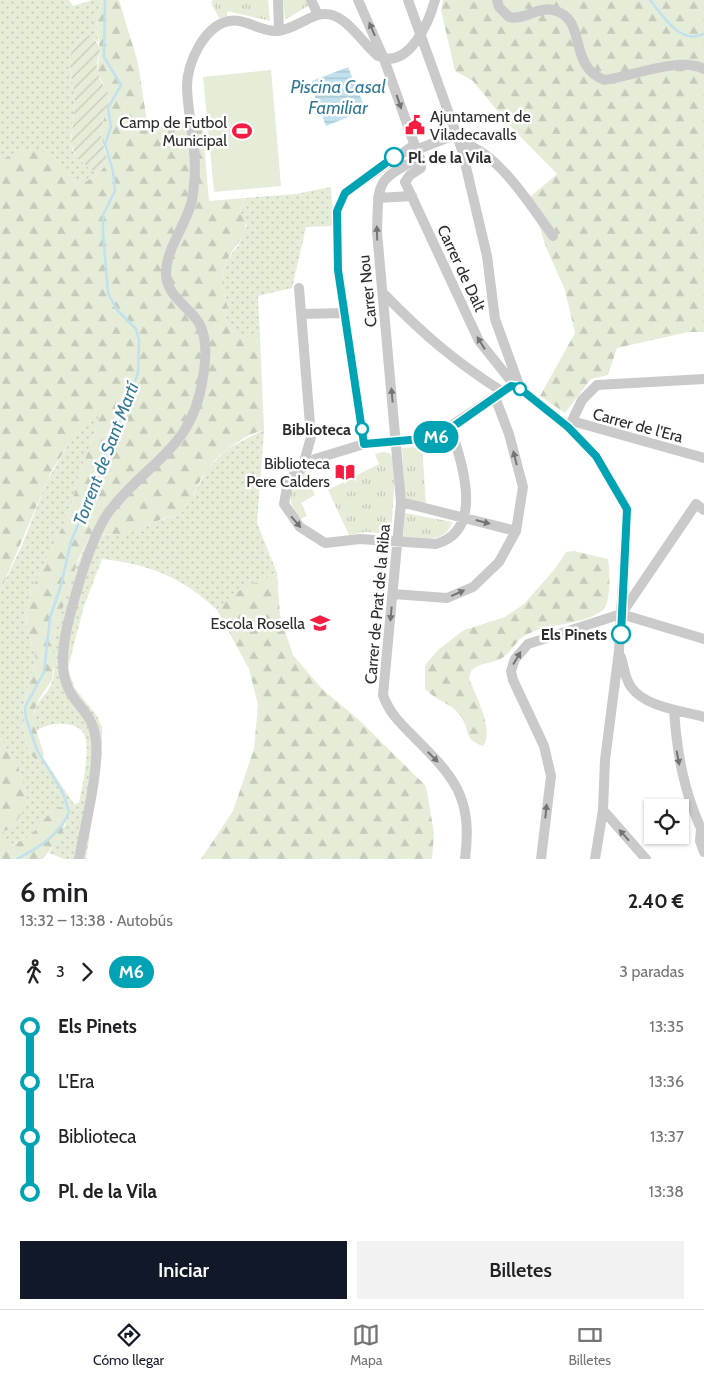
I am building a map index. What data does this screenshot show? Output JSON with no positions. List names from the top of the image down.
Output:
{
  "streets": {
    "street": [
      "Carrer de Dalt",
      "Carrer Nou",
      "Carrer de l'Era",
      "Carrer de Prat de la Riba"
    ]
  },
  "crossings": [
    ["Carrer de Dalt", "Carrer Nou"],
    ["Carrer Nou", "Carrer de Prat de la Riba"]
  ],
  "one_way": ["Carrer de Prat de la Riba"],
  "water": ["Piscina Casal Familiar", "Torrent de Sant Martí"],
  "places": {
    "public building": ["Ajuntament de Viladecavalls"],
    "sports": ["Camp de Futbol Municipal"],
    "other": ["Pl. de la Vila", "Biblioteca", "Els Pinets"],
    "library": ["Biblioteca Pere Calders"],
    "school or university": ["Escola Rosella"]
  },
  "lines": ["bus line M6"],
  "page": {
    "on_map": "M6",
    "heading": ["6 min", "13:32 – 13:38 · Autobús", "2.40 €"],
    "legs": ["3", "M6", "3 paradas"],
    "list": [
      {
        "name": "Els Pinets",
        "value": "13:35"
      },
      {
        "name": "L'Era",
        "value": "13:36"
      },
      {
        "name": "Biblioteca",
        "value": "13:37"
      },
      {
        "name": "Pl. de la Vila",
        "value": "13:38"
      }
    ],
    "buttons": ["Iniciar", "Billetes"],
    "tabs": ["Cómo llegar", "Mapa", "Billetes"]
  }
}
